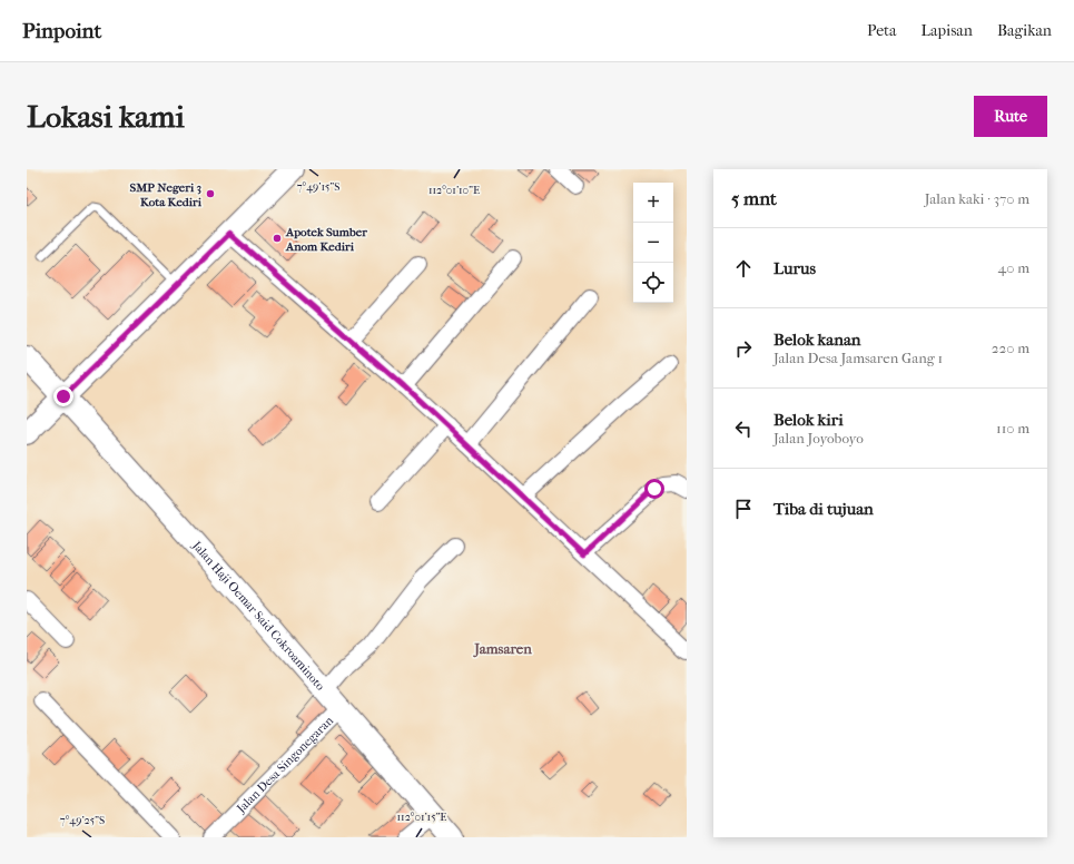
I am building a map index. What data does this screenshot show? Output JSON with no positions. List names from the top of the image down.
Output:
{
  "streets": {
    "main road": ["Jalan Haji Oemar Said Cokroaminoto"],
    "street": ["Jalan Desa Singonegaran"]
  },
  "crossings": [
    ["Jalan Haji Oemar Said Cokroaminoto", "Jalan Desa Singonegaran"]
  ],
  "districts": ["Jamsaren"],
  "places": ["SMP Negeri 3 Kota Kediri", "Apotek Sumber Anom Kediri"],
  "page": {
    "header": "Pinpoint",
    "nav": ["Peta", "Lapisan", "Bagikan"],
    "buttons": "Rute",
    "title": "Lokasi kami",
    "heading": ["5 mnt", "Jalan kaki · 370 m"],
    "map_buttons": ["+", "−"],
    "list": [
      ["Lurus", "40 m"],
      ["Belok kanan", "Jalan Desa Jamsaren Gang 1", "220 m"],
      ["Belok kiri", "Jalan Joyoboyo", "110 m"],
      "Tiba di tujuan"
    ]
  },
  "coordinates": [
    "7°49'15\"S",
    "112°01'10\"E",
    "112°01'15\"E",
    "7°49'25\"S"
  ]
}
